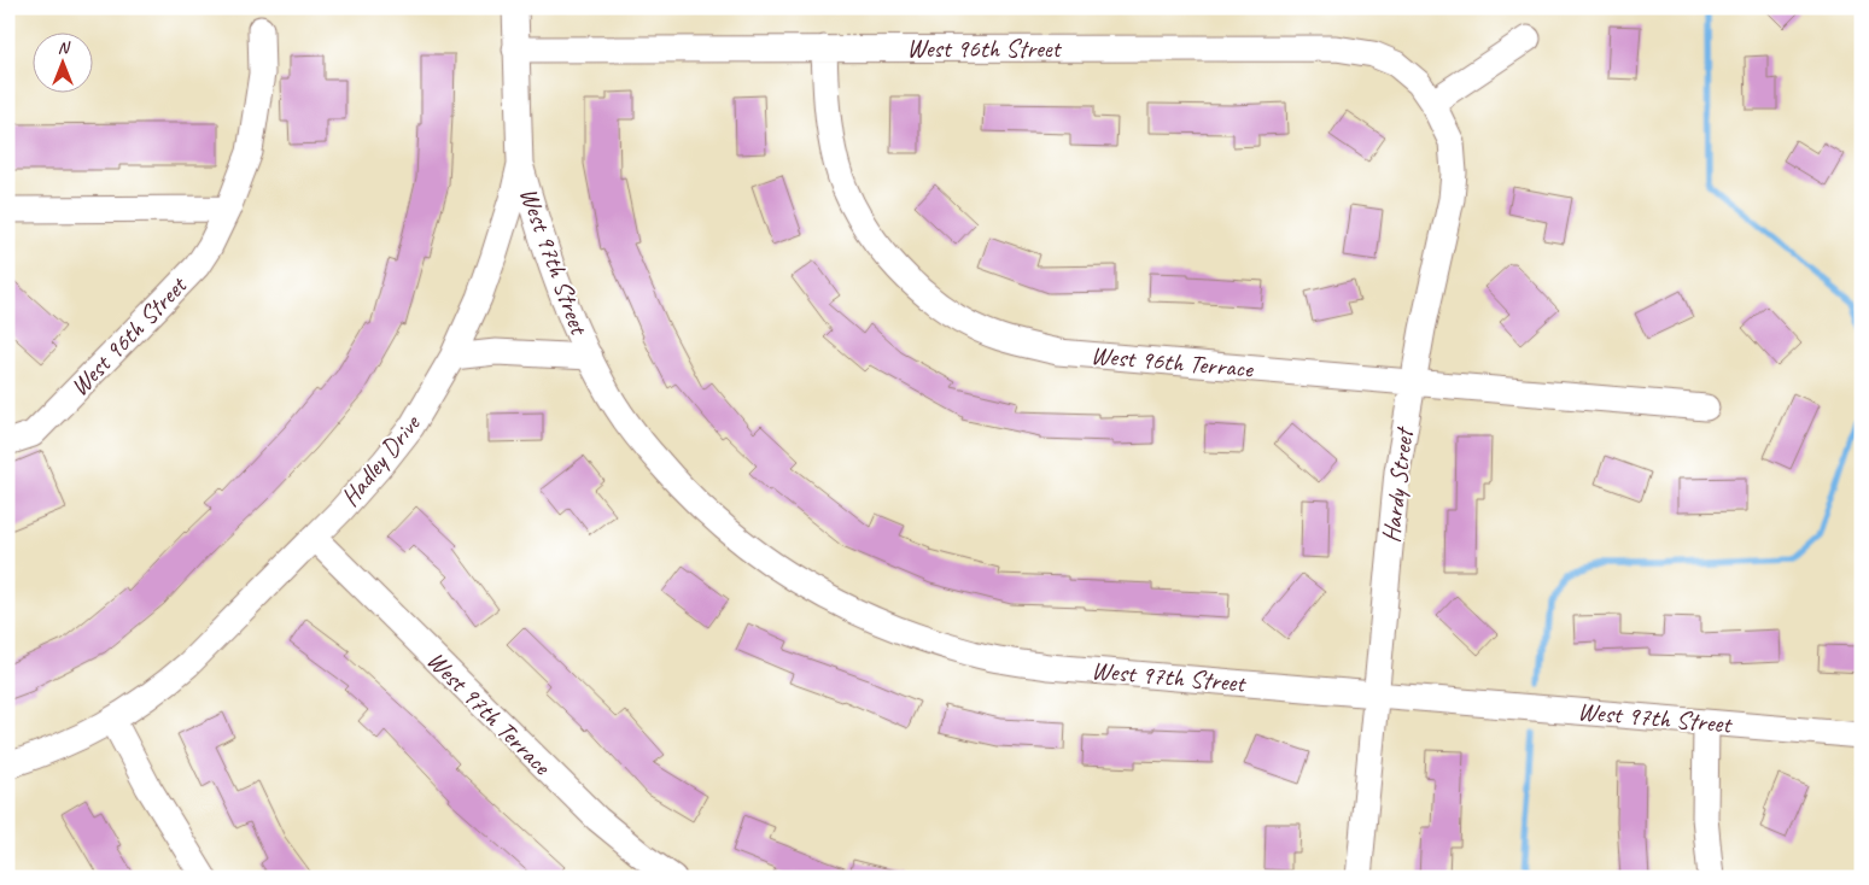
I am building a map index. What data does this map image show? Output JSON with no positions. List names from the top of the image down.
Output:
{
  "streets": {
    "street": [
      "West 96th Street",
      "West 97th Street",
      "West 96th Terrace",
      "Hadley Drive",
      "Hardy Street",
      "West 97th Terrace"
    ]
  },
  "crossings": [
    ["West 96th Street", "West 96th Terrace"],
    ["West 96th Street", "Hadley Drive"],
    ["West 96th Street", "Hardy Street"],
    ["West 97th Street", "Hadley Drive"],
    ["West 97th Street", "Hardy Street"],
    ["West 96th Terrace", "Hardy Street"],
    ["Hadley Drive", "West 97th Terrace"]
  ],
  "north": "top"
}
